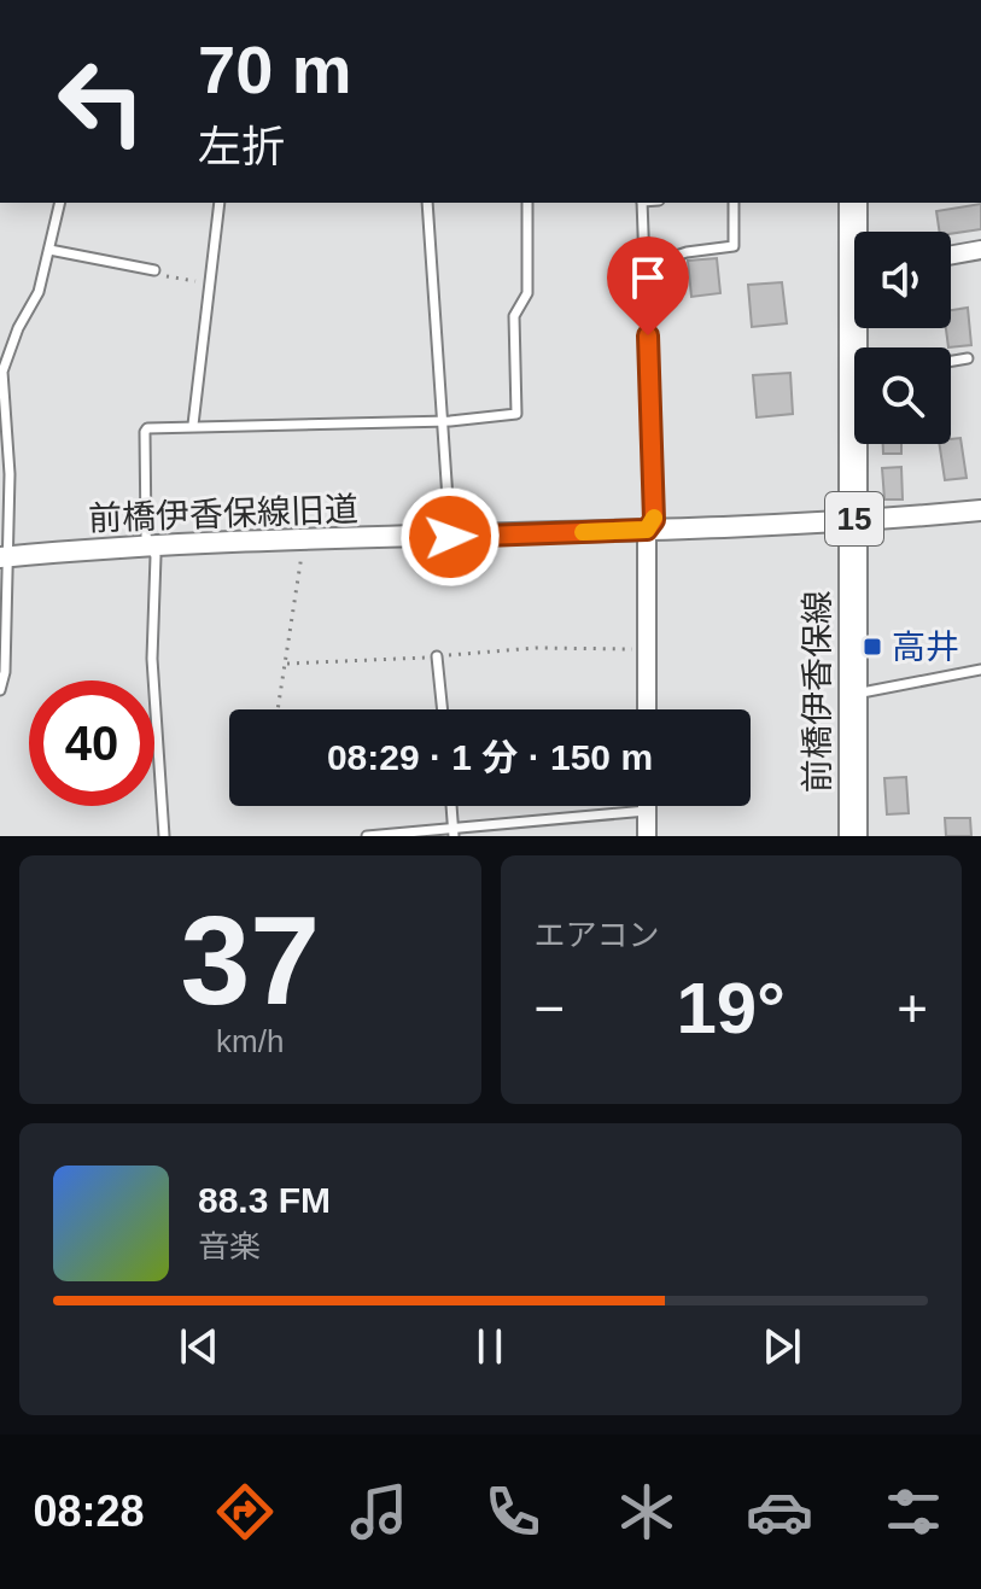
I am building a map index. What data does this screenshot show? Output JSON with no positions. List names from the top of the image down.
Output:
{
  "streets": {
    "main road": ["15", "前橋伊香保線"],
    "street": ["前橋伊香保線旧道"]
  },
  "crossings": [
    ["前橋伊香保線旧道", "前橋伊香保線"]
  ],
  "places": {
    "transit": ["高井"]
  },
  "page": {
    "turn": ["70 m", "左折"],
    "limit": "40",
    "trip": "08:29 · 1 分 · 150 m",
    "tile": [
      ["37", "km/h"],
      "エアコン"
    ],
    "heat": ["−", "19°", "+"],
    "song": ["88.3 FM", "音楽"],
    "tabs": "08:28"
  }
}
